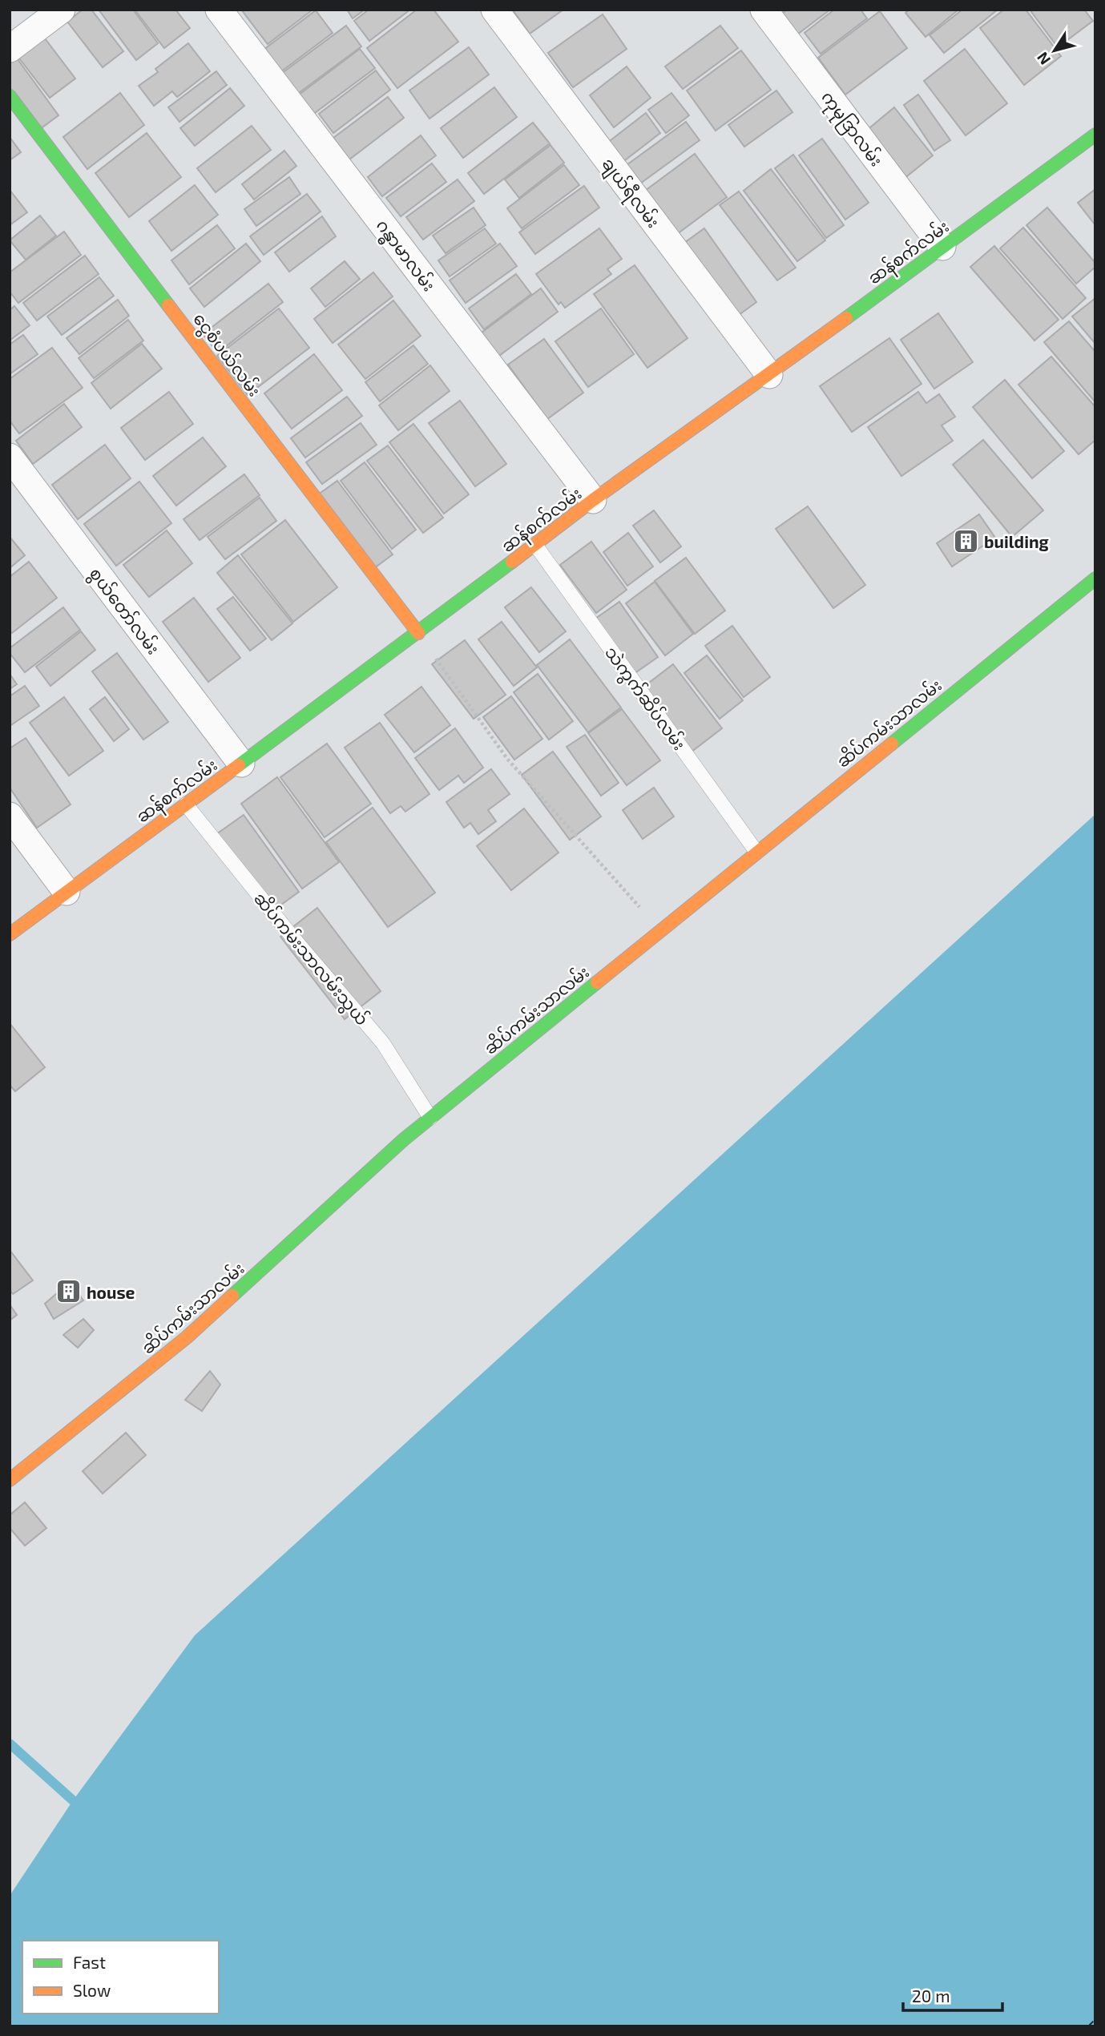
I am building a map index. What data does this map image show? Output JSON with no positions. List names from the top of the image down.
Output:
{
  "streets": {
    "street": [
      "ကုမုဒြာလမ်း",
      "ချယ်ရီလမ်း",
      "ဆန်စက်လမ်း",
      "ဂန္ဓာမာလမ်း",
      "ငွေစံပယ်လမ်း",
      "စွယ်တော်လမ်း",
      "ဆိပ်ကမ်းသာလမ်း"
    ],
    "lane": ["သဲကွက်ဆိပ်လမ်း", "ဆိပ်ကမ်းသာလမ်းသွယ်"]
  },
  "crossings": [
    ["ကုမုဒြာလမ်း", "ဆန်စက်လမ်း"],
    ["ချယ်ရီလမ်း", "ဆန်စက်လမ်း"],
    ["ဆန်စက်လမ်း", "ဂန္ဓာမာလမ်း"],
    ["ဆန်စက်လမ်း", "ငွေစံပယ်လမ်း"],
    ["ဆန်စက်လမ်း", "စွယ်တော်လမ်း"],
    ["ဆန်စက်လမ်း", "သဲကွက်ဆိပ်လမ်း"],
    ["ဆန်စက်လမ်း", "ဆိပ်ကမ်းသာလမ်းသွယ်"],
    ["သဲကွက်ဆိပ်လမ်း", "ဆိပ်ကမ်းသာလမ်း"],
    ["ဆိပ်ကမ်းသာလမ်း", "ဆိပ်ကမ်းသာလမ်းသွယ်"]
  ],
  "places": {
    "building": ["building", "house"]
  },
  "legend": ["Fast", "Slow"],
  "scale_bar": "20 m",
  "north": "bottom left"
}
